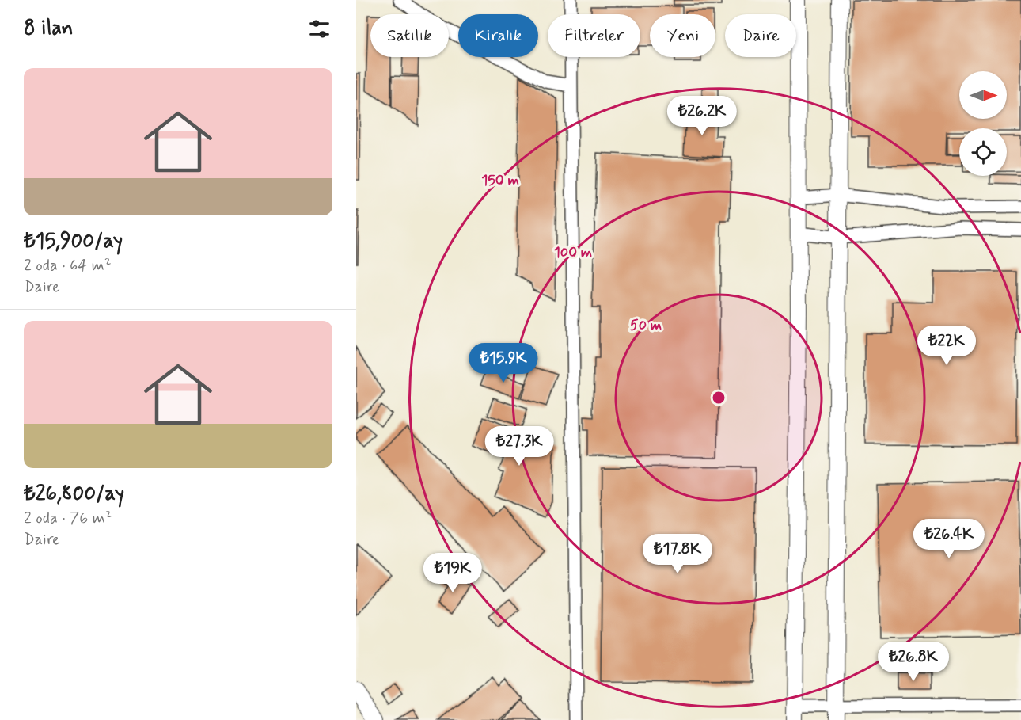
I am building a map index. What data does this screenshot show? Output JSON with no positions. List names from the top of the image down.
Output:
{
  "north": "right",
  "page": {
    "heading": "8 ilan",
    "chip": [
      "Satılık",
      "Kiralık",
      "Filtreler",
      "Yeni",
      "Daire"
    ],
    "list": [
      {
        "name": "₺15,900/ay",
        "note": "2 oda · 64 m² · Daire"
      },
      {
        "name": "₺26,800/ay",
        "note": "2 oda · 76 m² · Daire"
      }
    ],
    "price": [
      "₺26.2K",
      "₺22K",
      "₺15.9K",
      "₺27.3K",
      "₺26.4K",
      "₺17.8K",
      "₺19K",
      "₺26.8K"
    ]
  },
  "rings": ["150 m", "100 m", "50 m"]
}
